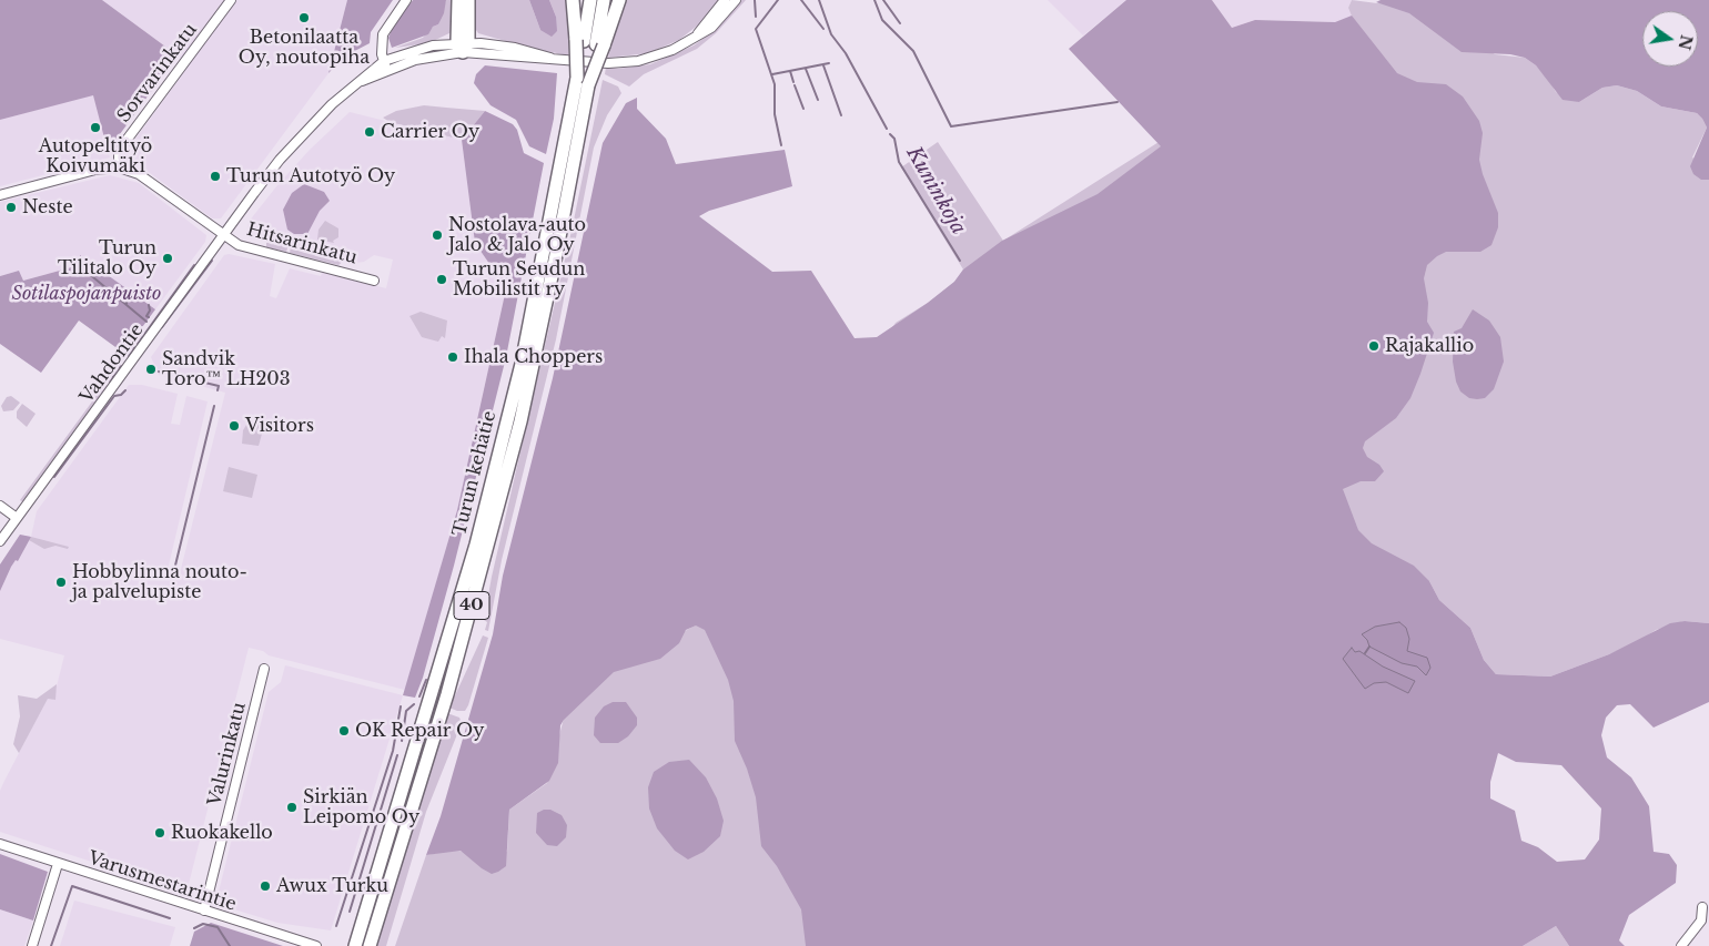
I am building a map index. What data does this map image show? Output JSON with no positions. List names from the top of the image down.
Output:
{
  "streets": {
    "highway": ["Turun kehätie", "40"],
    "street": [
      "Sorvarinkatu",
      "Hitsarinkatu",
      "Vahdontie",
      "Valurinkatu",
      "Varusmestarintie"
    ]
  },
  "crossings": [
    ["Sorvarinkatu", "Hitsarinkatu"],
    ["Hitsarinkatu", "Vahdontie"],
    ["Valurinkatu", "Varusmestarintie"]
  ],
  "water": ["Kuninkoja"],
  "parks": ["Sotilaspojanpuisto"],
  "places": [
    "Betonilaatta Oy, noutopiha",
    "Autopeltityö Koivumäki",
    "Carrier Oy",
    "Turun Autotyö Oy",
    "Neste",
    "Nostolava-auto Jalo & Jalo Oy",
    "Turun Tilitalo Oy",
    "Turun Seudun Mobilistit ry",
    "Rajakallio",
    "Ihala Choppers",
    "Sandvik Toro™ LH203",
    "Visitors",
    "Hobbylinna nouto- ja palvelupiste",
    "OK Repair Oy",
    "Sirkiän Leipomo Oy",
    "Ruokakello",
    "Awux Turku"
  ],
  "north": "right"
}
